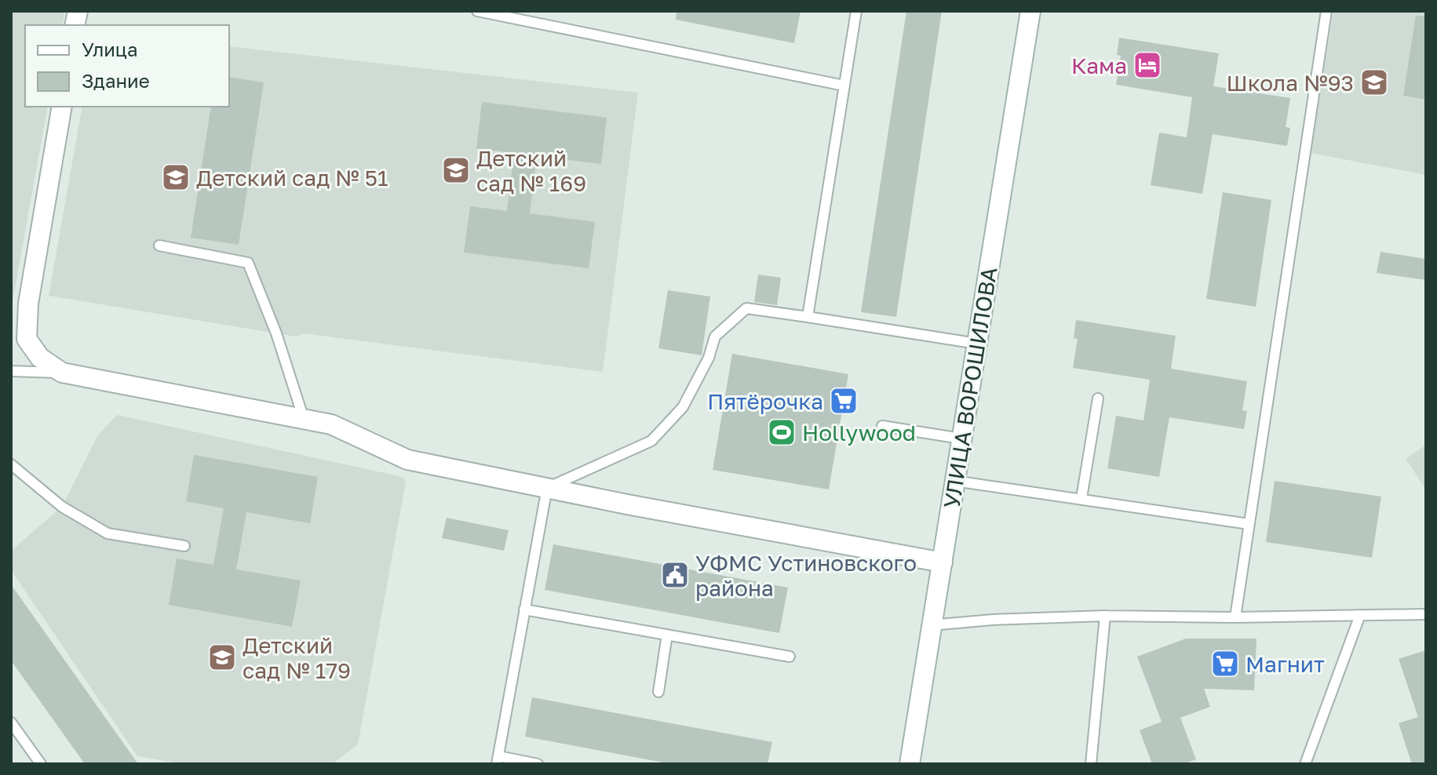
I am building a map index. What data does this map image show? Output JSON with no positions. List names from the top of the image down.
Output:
{
  "streets": {
    "street": ["УЛИЦА ВОРОШИЛОВА"]
  },
  "places": {
    "hotel": ["Кама"],
    "school or university": [
      "Школа №93",
      "Детский сад № 169",
      "Детский сад № 51",
      "Детский сад № 179"
    ],
    "supermarket": ["Пятёрочка", "Магнит"],
    "sports": ["Hollywood"],
    "public building": ["УФМС Устиновского района"]
  },
  "legend": ["Улица", "Здание"]
}
